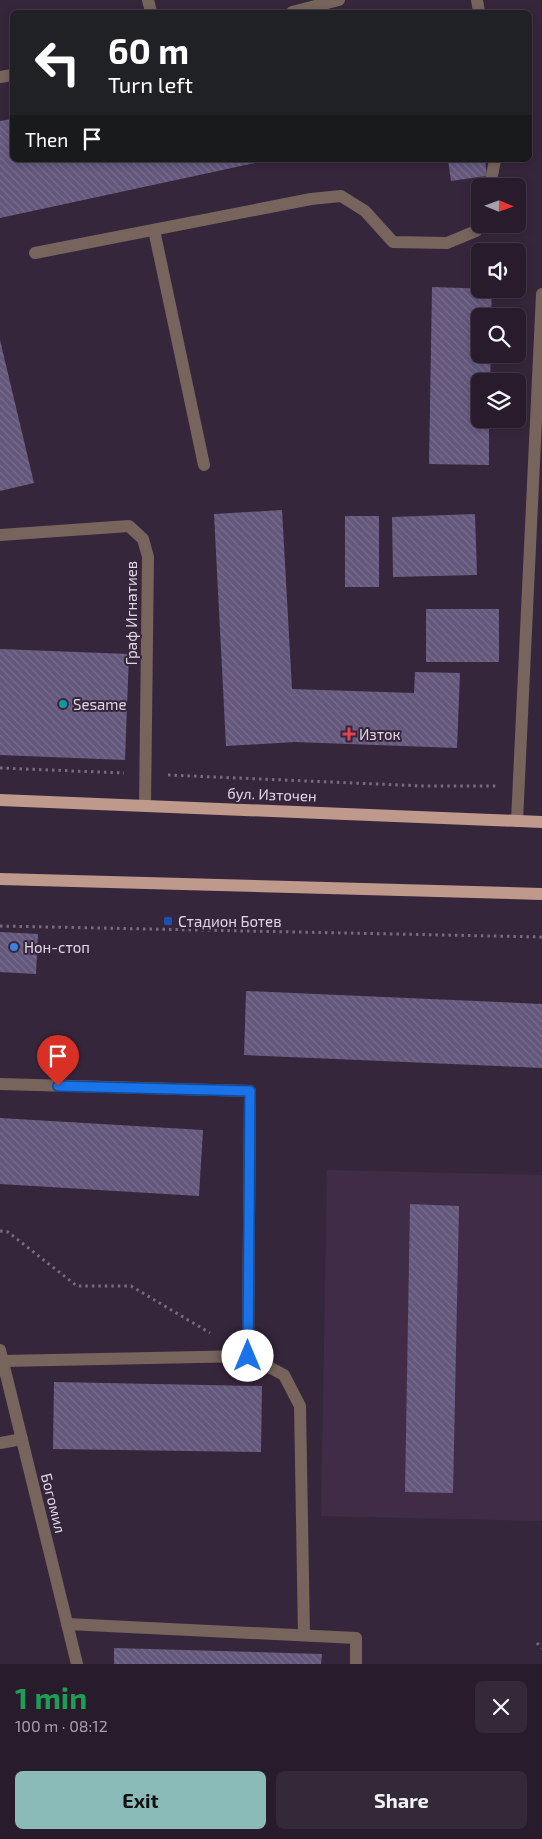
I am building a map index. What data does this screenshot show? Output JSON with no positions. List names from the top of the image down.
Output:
{
  "streets": {
    "main road": ["бул. Източен"],
    "street": ["Граф Игнатиев", "Богомил"]
  },
  "crossings": [
    ["Граф Игнатиев", "бул. Източен"]
  ],
  "places": {
    "other": ["Sesame", "Нон-стоп"],
    "health": ["Изток"],
    "transit": ["Стадион Ботев"]
  },
  "north": "right",
  "page": {
    "turn": ["60 m", "Turn left"],
    "then": "Then",
    "heading": ["1 min", "100 m · 08:12"],
    "buttons": ["Exit", "Share"]
  }
}
